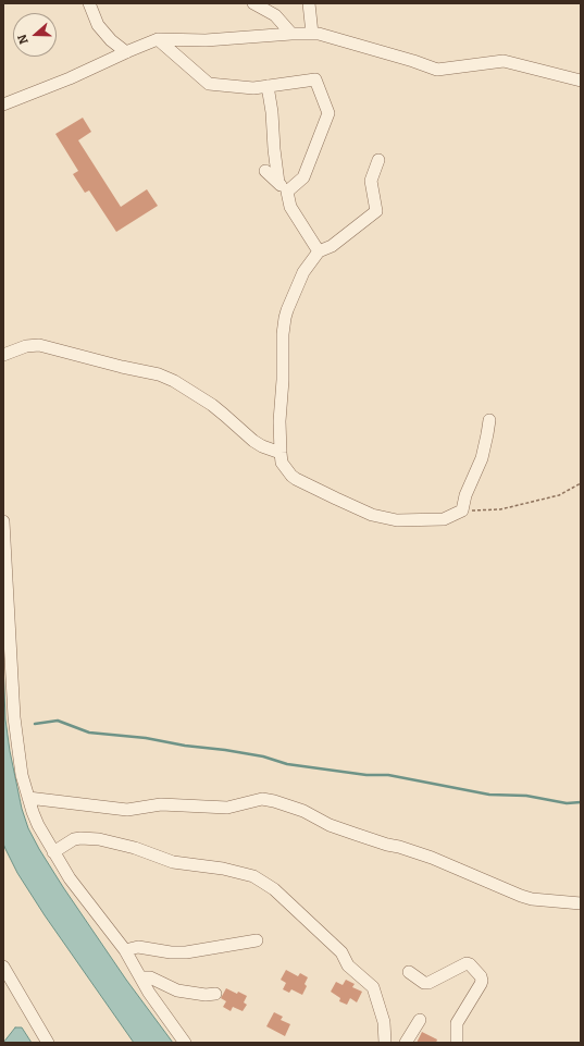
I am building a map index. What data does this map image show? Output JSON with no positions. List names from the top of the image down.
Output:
{
  "north": "left"
}
